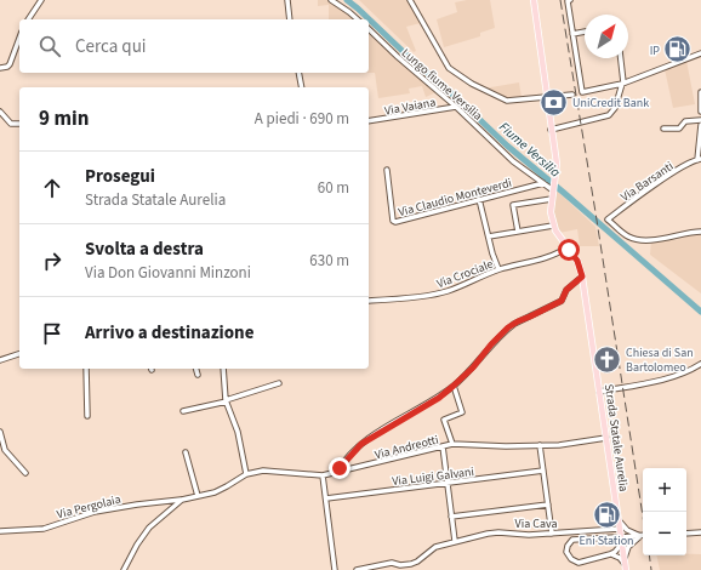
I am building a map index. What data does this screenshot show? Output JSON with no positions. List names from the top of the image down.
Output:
{
  "streets": {
    "main road": ["Strada Statale Aurelia"],
    "street": [
      "Lungo fiume Versilia",
      "Via Vaiana",
      "Via Barsanti",
      "Via Claudio Monteverdi",
      "Via Crociale",
      "Via Andreotti",
      "Via Luigi Galvani",
      "Via Pergolaia",
      "Via Cava"
    ]
  },
  "crossings": [
    ["Lungo fiume Versilia", "Via Vaiana"],
    ["Lungo fiume Versilia", "Via Claudio Monteverdi"],
    ["Lungo fiume Versilia", "Strada Statale Aurelia"],
    ["Via Crociale", "Strada Statale Aurelia"],
    ["Strada Statale Aurelia", "Via Andreotti"],
    ["Strada Statale Aurelia", "Via Cava"],
    ["Via Andreotti", "Via Pergolaia"]
  ],
  "water": ["Fiume Versilia"],
  "places": {
    "fuel station": ["IP", "Eni Station"],
    "bank": ["UniCredit Bank"],
    "church": ["Chiesa di San Bartolomeo"]
  },
  "north": "top right",
  "page": {
    "search": "Cerca qui",
    "heading": ["9 min", "A piedi · 690 m"],
    "list": [
      ["Prosegui", "Strada Statale Aurelia", "60 m"],
      ["Svolta a destra", "Via Don Giovanni Minzoni", "630 m"],
      "Arrivo a destinazione"
    ],
    "map_buttons": ["+", "−"]
  }
}
